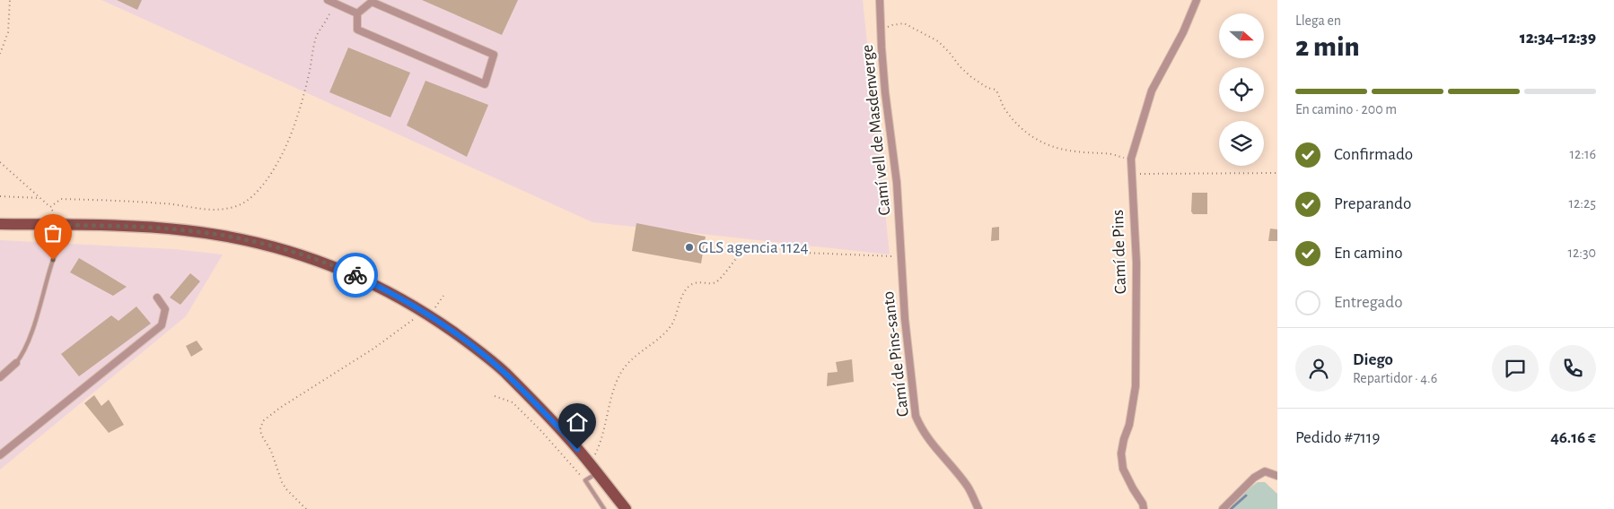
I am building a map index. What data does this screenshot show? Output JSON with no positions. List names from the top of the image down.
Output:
{
  "streets": {
    "street": ["Camí vell de Masdenverge", "Camí de Pins", "Camí de Pins-santo"]
  },
  "crossings": [
    ["Camí vell de Masdenverge", "Camí de Pins-santo"]
  ],
  "places": ["GLS agencia 1124"],
  "north": "right",
  "page": {
    "heading": ["2 min", "Llega en", "12:34–12:39"],
    "panel": [
      "Diego",
      "Repartidor · 4.6",
      "Pedido #7119",
      "46.16 €"
    ],
    "bar": "En camino · 200 m",
    "list": [
      ["Confirmado", "12:16"],
      ["Preparando", "12:25"],
      ["En camino", "12:30"],
      "Entregado"
    ]
  }
}
